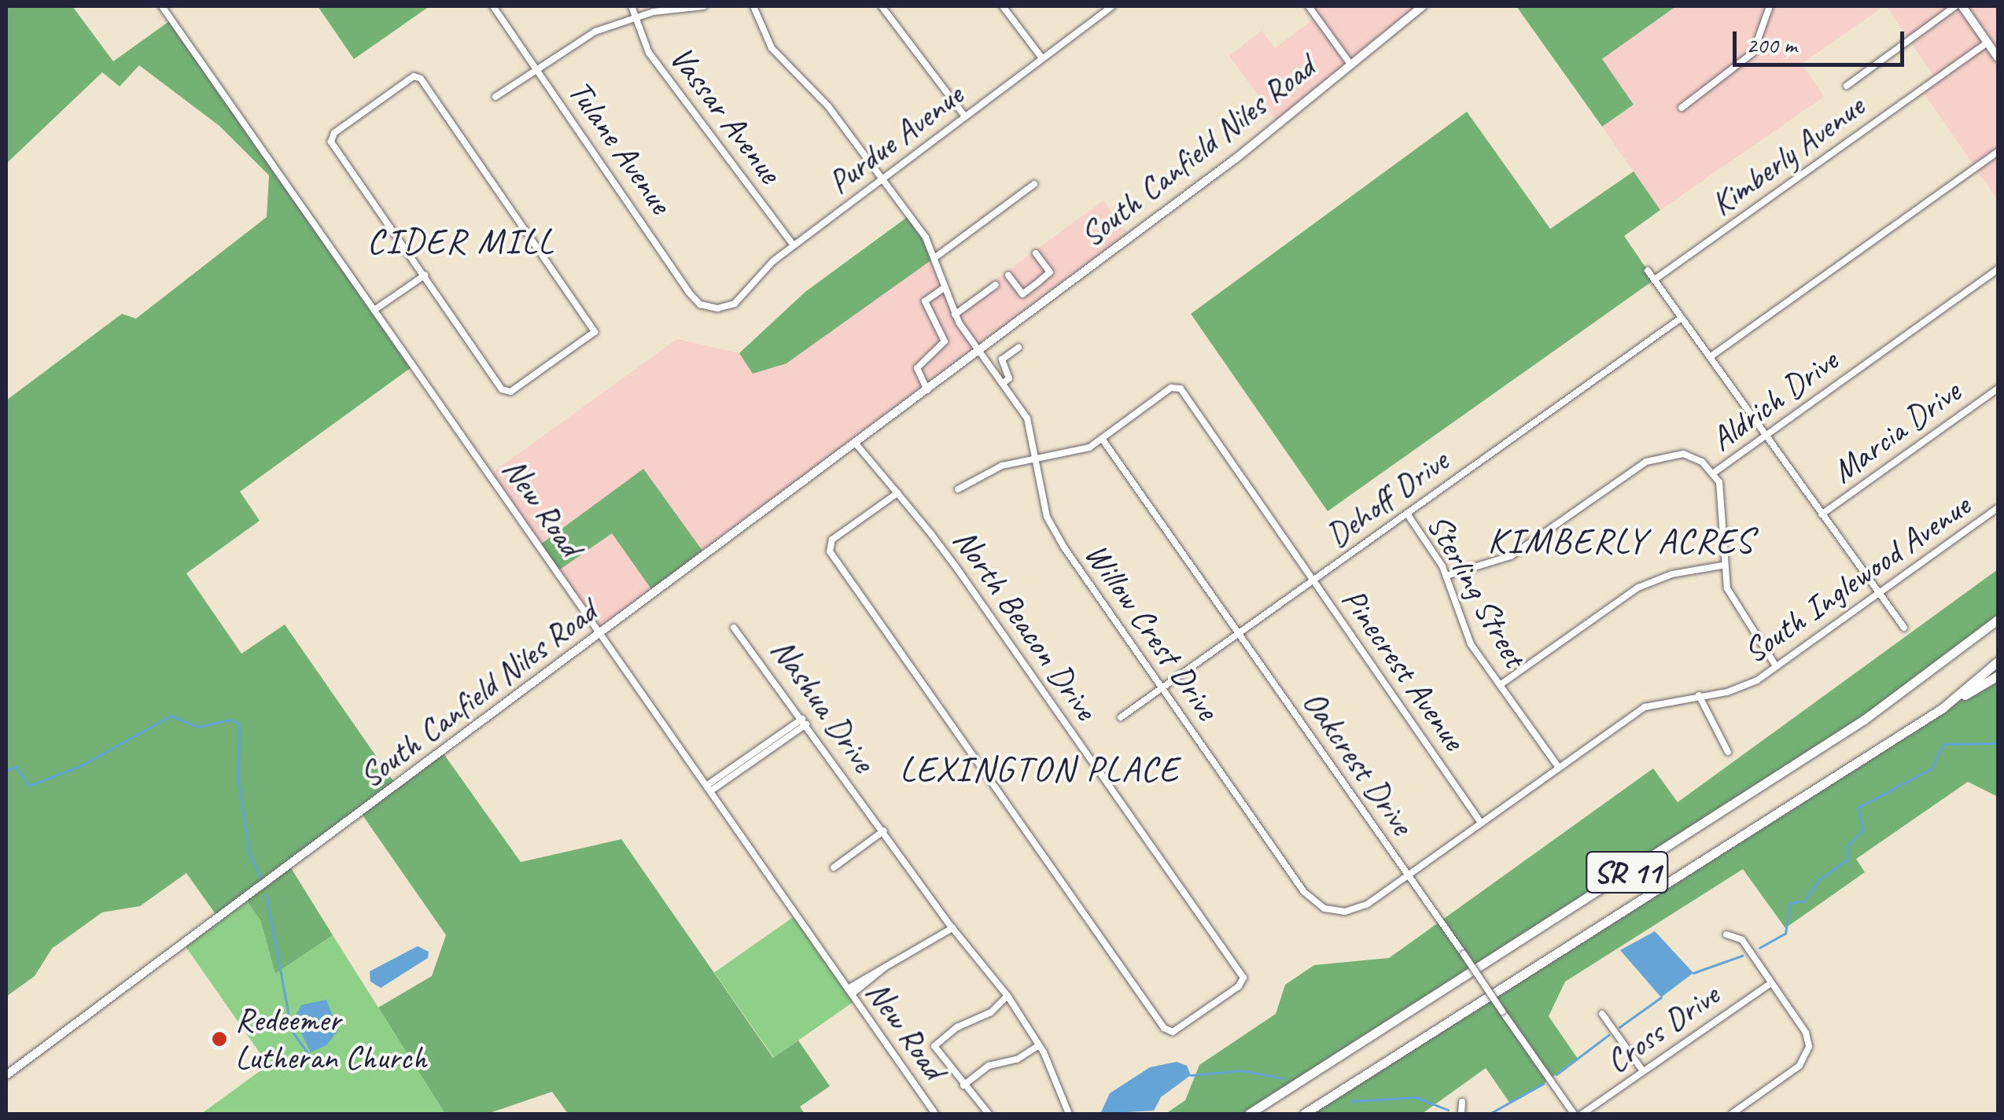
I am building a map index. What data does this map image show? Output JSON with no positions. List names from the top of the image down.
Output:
{
  "streets": {
    "highway": ["SR 11"],
    "main road": ["South Canfield Niles Road"],
    "street": [
      "Vassar Avenue",
      "Purdue Avenue",
      "Tulane Avenue",
      "Kimberly Avenue",
      "Aldrich Drive",
      "Marcia Drive",
      "Dehoff Drive",
      "New Road",
      "South Inglewood Avenue",
      "Sterling Street",
      "North Beacon Drive",
      "Willow Crest Drive",
      "Pinecrest Avenue",
      "Nashua Drive",
      "Oakcrest Drive",
      "Cross Drive"
    ]
  },
  "crossings": [
    ["Vassar Avenue", "Purdue Avenue"],
    ["Purdue Avenue", "Tulane Avenue"],
    ["Purdue Avenue", "Willow Crest Drive"],
    ["South Canfield Niles Road", "New Road"],
    ["South Canfield Niles Road", "North Beacon Drive"],
    ["South Canfield Niles Road", "Willow Crest Drive"],
    ["Aldrich Drive", "Sterling Street"],
    ["Dehoff Drive", "Sterling Street"],
    ["Dehoff Drive", "Willow Crest Drive"],
    ["Dehoff Drive", "Pinecrest Avenue"],
    ["Dehoff Drive", "Oakcrest Drive"],
    ["South Inglewood Avenue", "Sterling Street"],
    ["South Inglewood Avenue", "Willow Crest Drive"],
    ["South Inglewood Avenue", "Pinecrest Avenue"],
    ["South Inglewood Avenue", "Oakcrest Drive"],
    ["Pinecrest Avenue", "Oakcrest Drive"]
  ],
  "districts": ["CIDER MILL", "KIMBERLY ACRES", "LEXINGTON PLACE"],
  "places": ["Redeemer Lutheran Church"],
  "scale_bar": "200 m"
}
